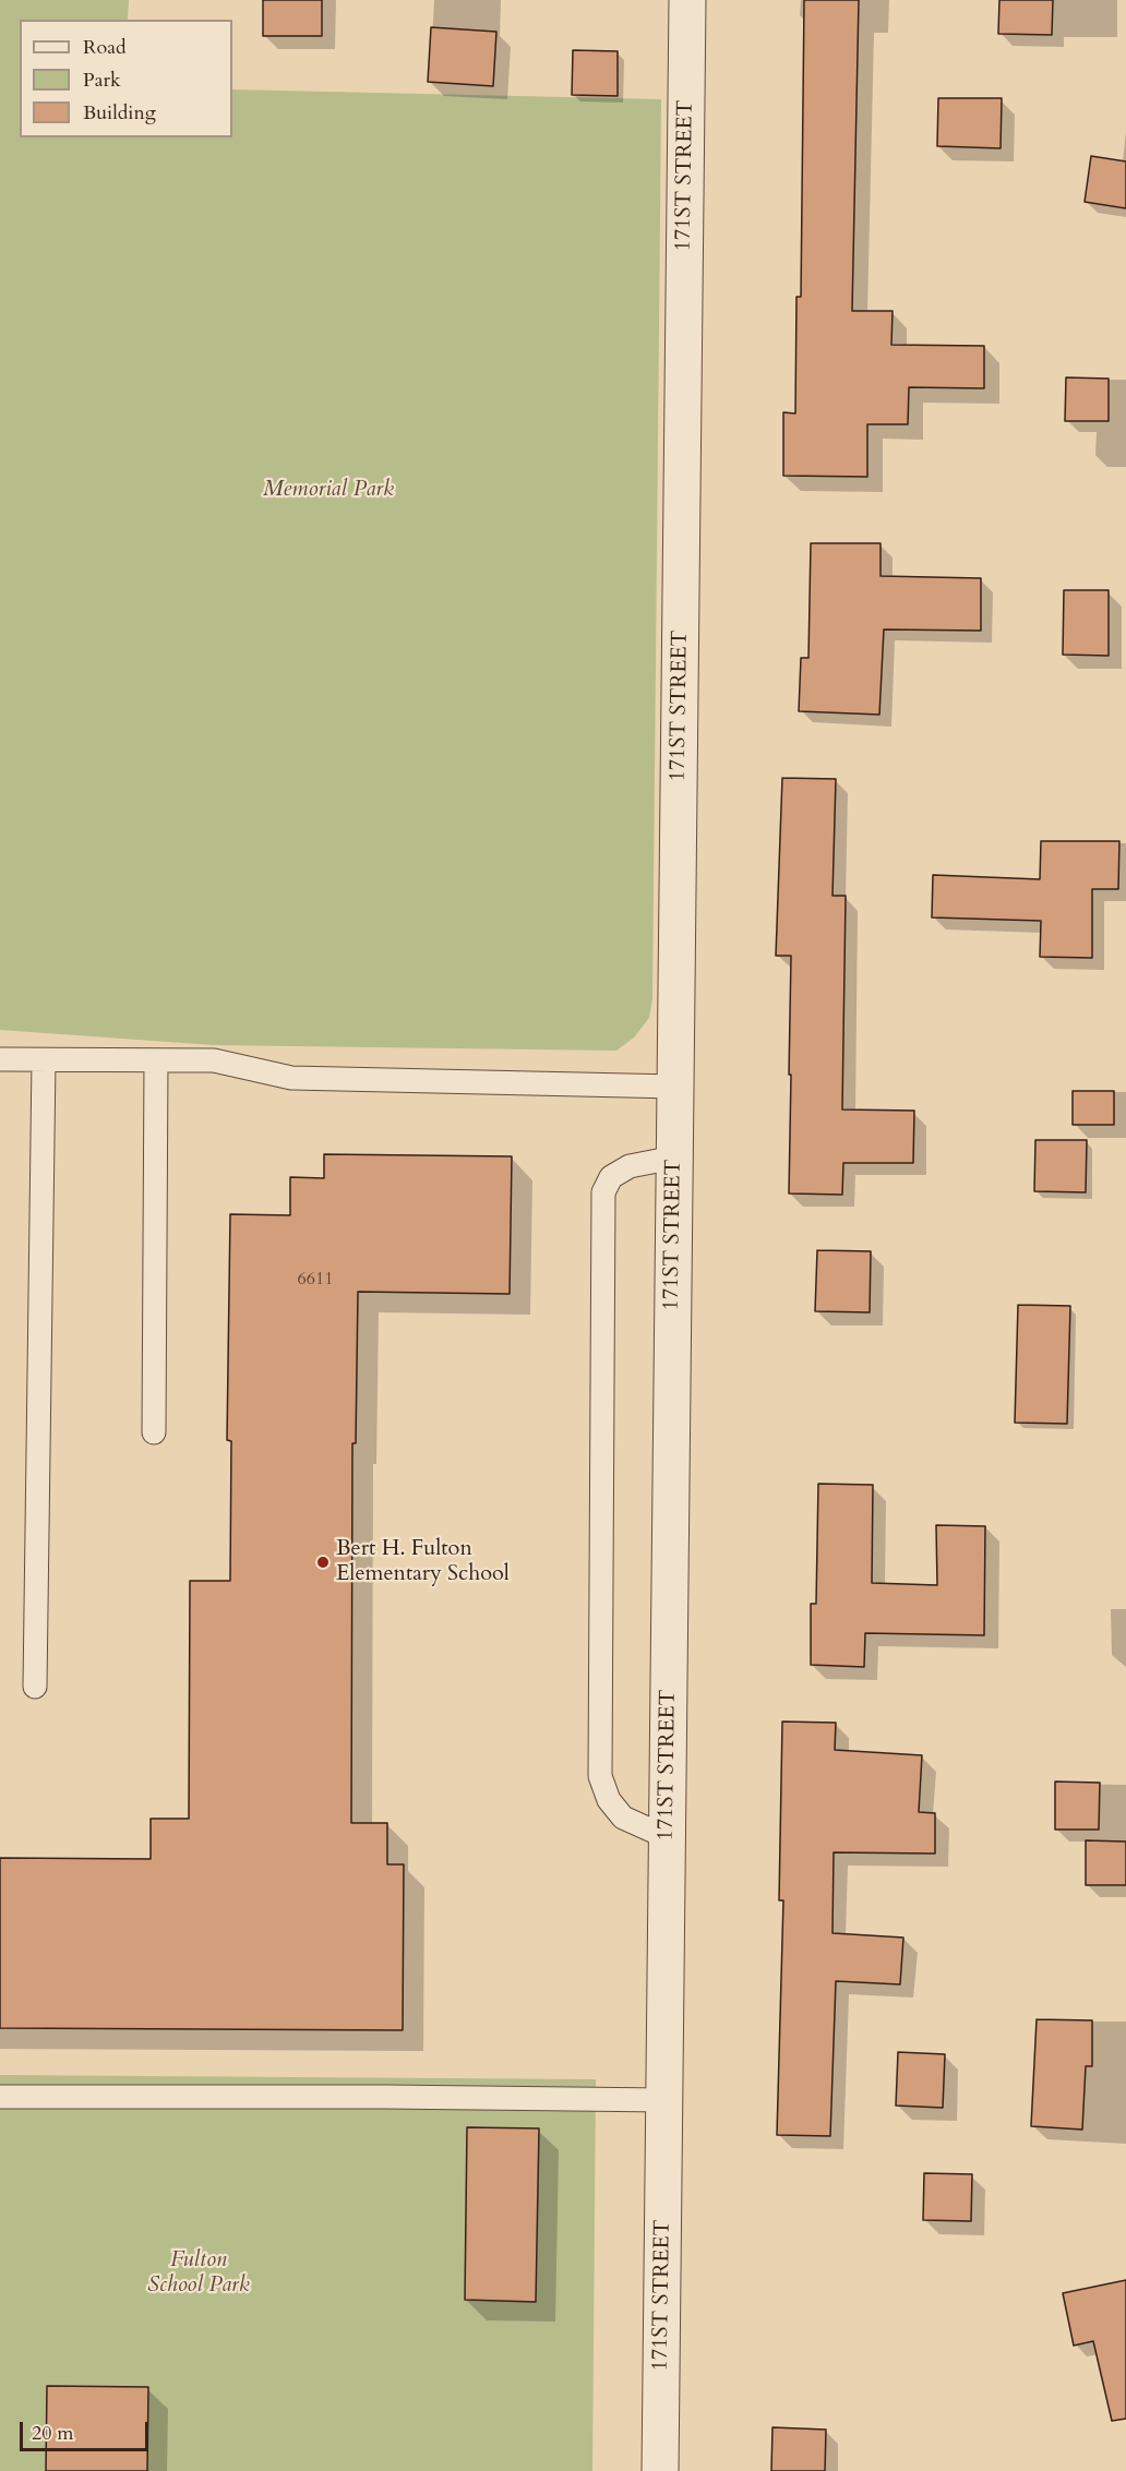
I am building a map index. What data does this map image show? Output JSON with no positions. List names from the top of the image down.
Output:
{
  "streets": {
    "street": ["171ST STREET"]
  },
  "parks": ["Memorial Park", "Fulton School Park"],
  "places": ["Bert H. Fulton Elementary School"],
  "house_numbers": ["6611"],
  "legend": ["Road", "Park", "Building"],
  "scale_bar": "20 m"
}
